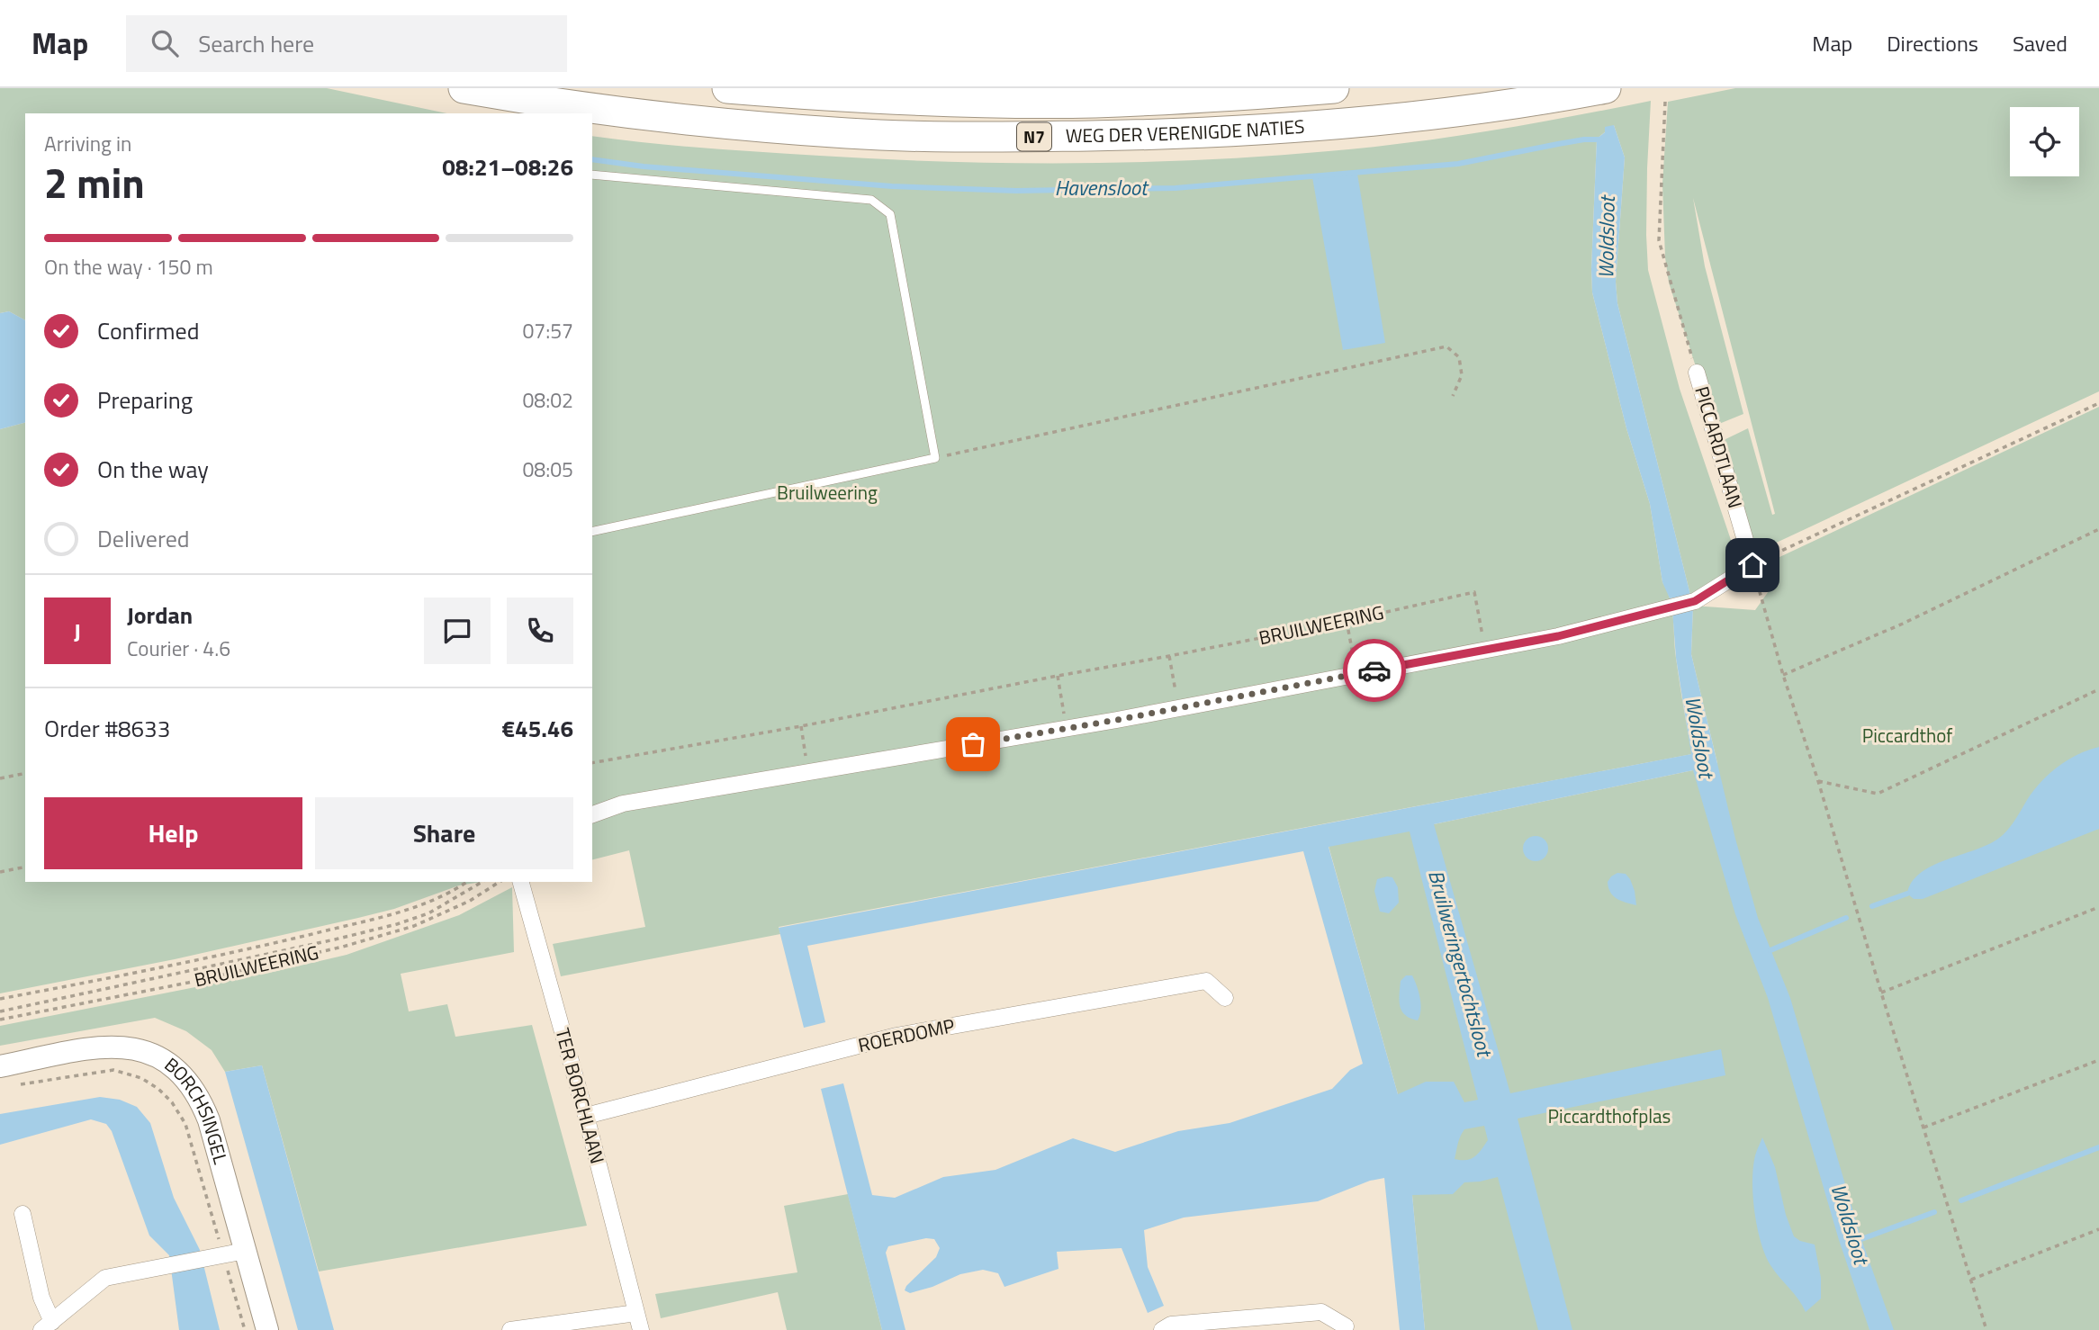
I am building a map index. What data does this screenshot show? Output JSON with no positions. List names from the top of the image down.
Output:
{
  "streets": {
    "highway": ["WEG DER VERENIGDE NATIES", "N7"],
    "main road": ["BORCHSINGEL"],
    "street": ["PICCARDTLAAN", "ROERDOMP", "TER BORCHLAAN"],
    "path": ["BRUILWEERING"]
  },
  "crossings": [
    ["ROERDOMP", "TER BORCHLAAN"]
  ],
  "water": ["Havensloot", "Woldsloot", "Bruilweringertochtsloot"],
  "parks": ["Bruilweering", "Piccardthof", "Piccardthofplas"],
  "page": {
    "header": "Map",
    "search": "Search here",
    "nav": ["Map", "Directions", "Saved"],
    "heading": ["2 min", "Arriving in", "08:21–08:26"],
    "panel": [
      "Jordan",
      "Courier · 4.6",
      "Order #8633",
      "€45.46"
    ],
    "bar": "On the way · 150 m",
    "list": [
      ["Confirmed", "07:57"],
      ["Preparing", "08:02"],
      ["On the way", "08:05"],
      "Delivered"
    ],
    "round": "J",
    "buttons": ["Help", "Share"]
  }
}
